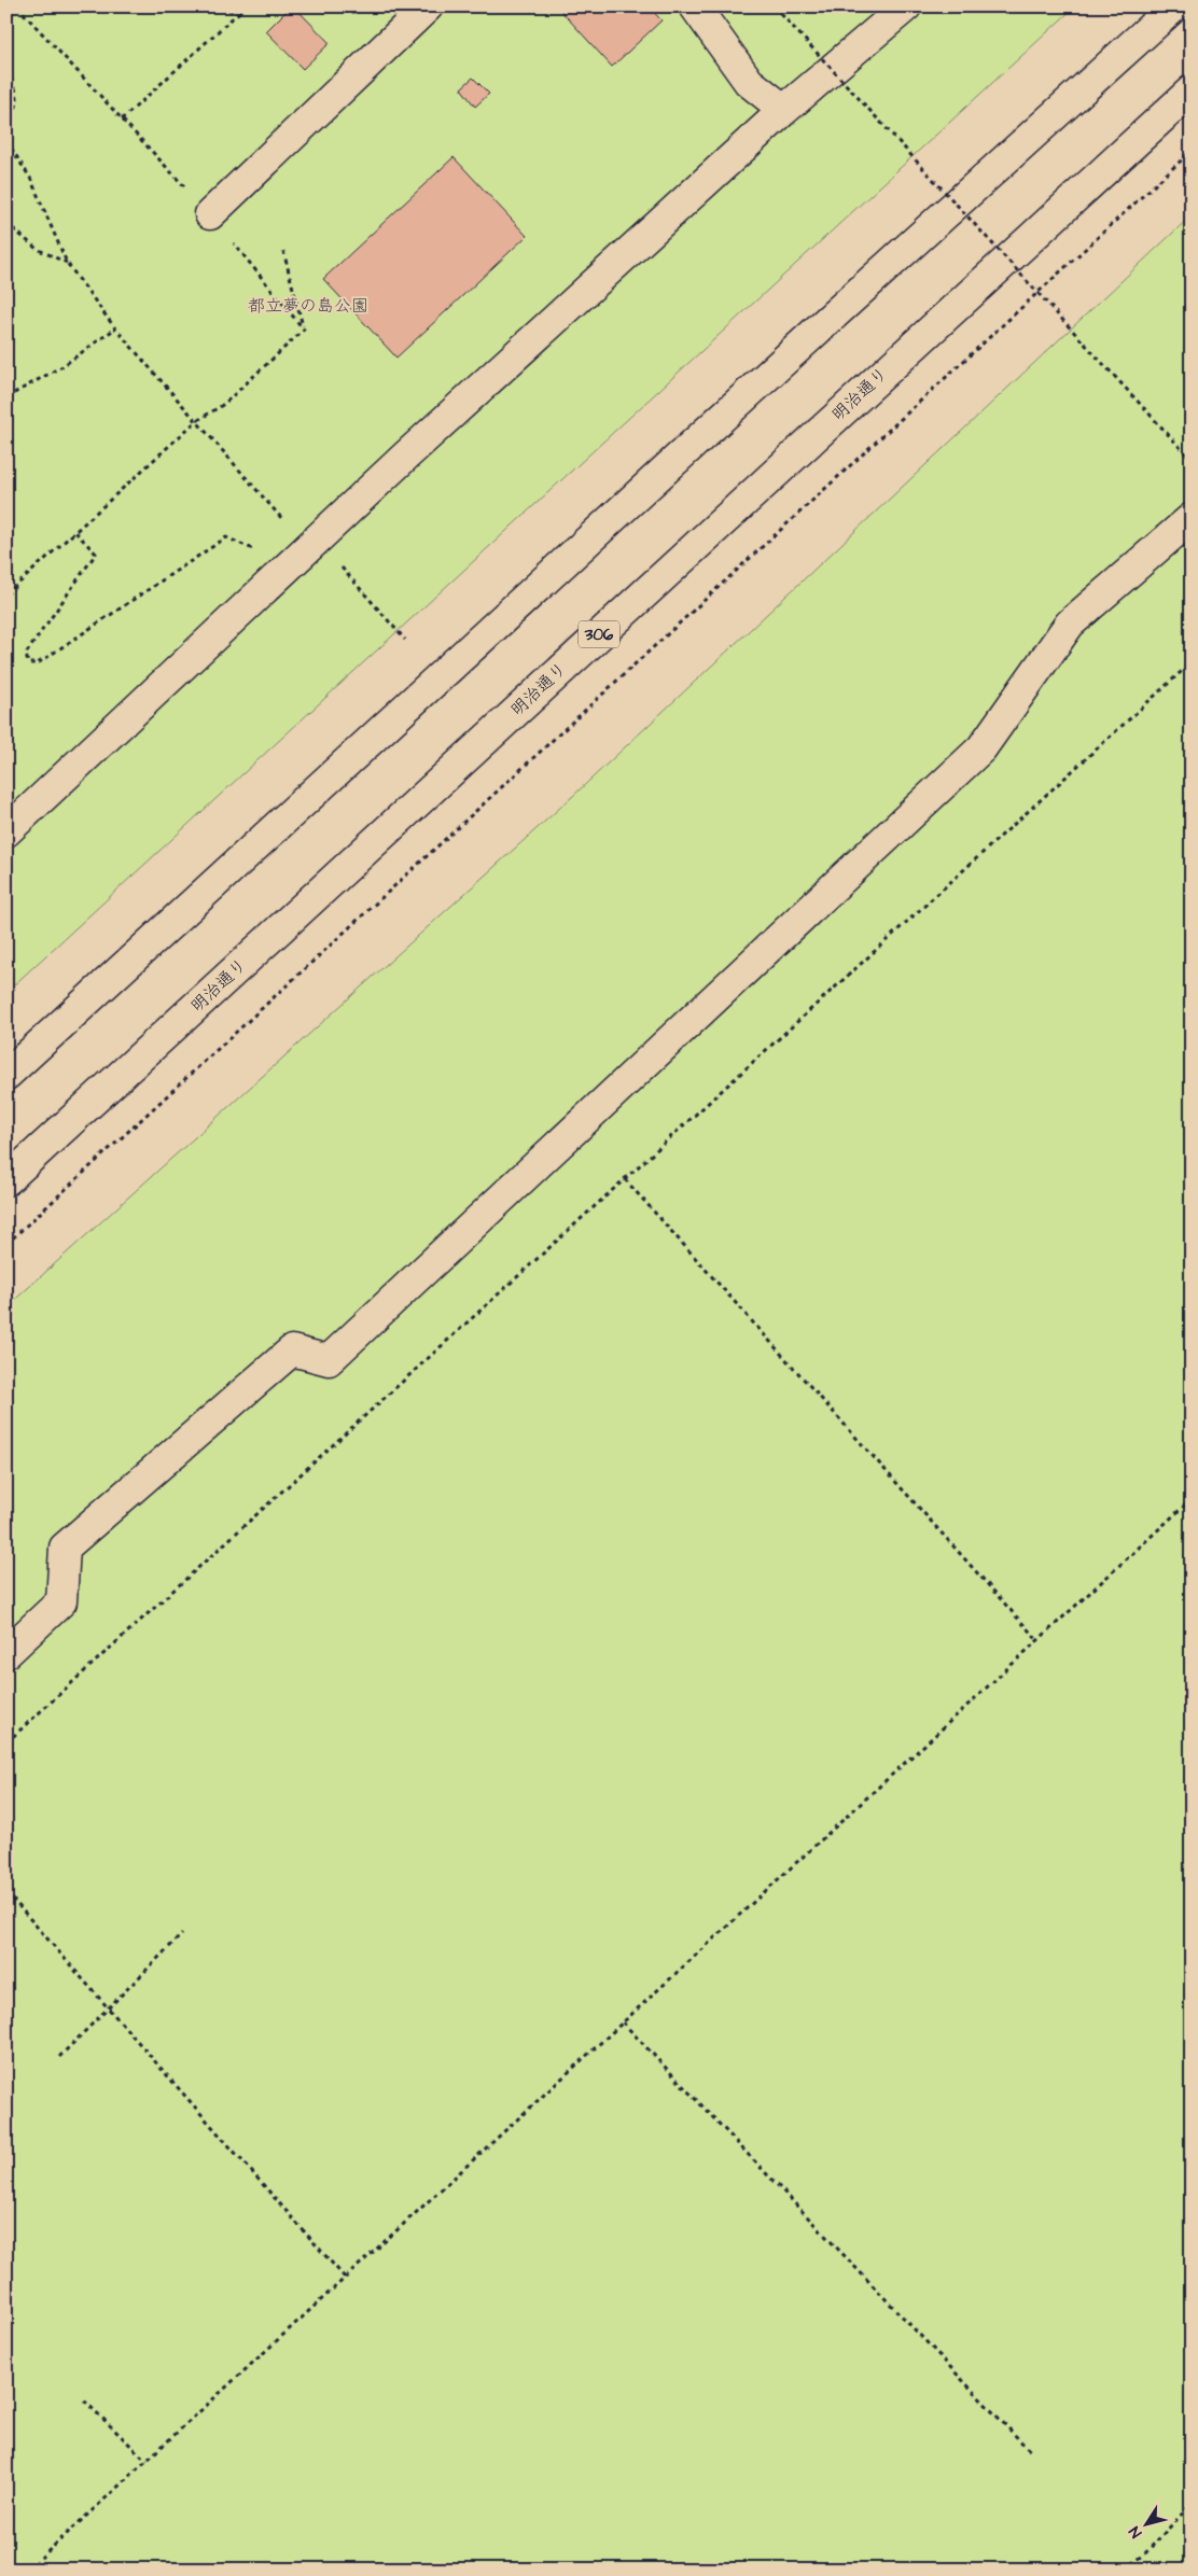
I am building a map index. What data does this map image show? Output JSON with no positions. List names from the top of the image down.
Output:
{
  "streets": {
    "main road": ["明治通り", "306"]
  },
  "parks": ["都立夢の島公園"],
  "north": "bottom left"
}
